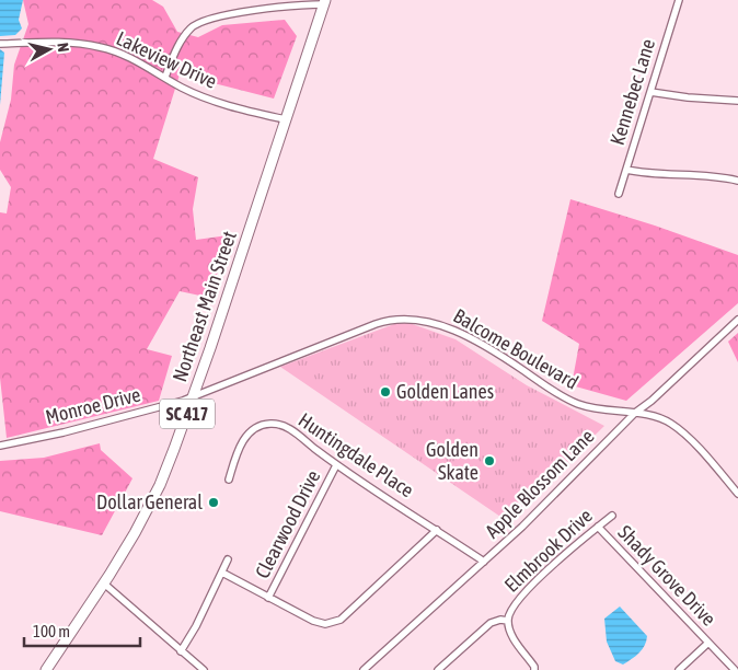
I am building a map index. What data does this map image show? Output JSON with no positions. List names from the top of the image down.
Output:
{
  "streets": {
    "main road": ["Northeast Main Street", "SC 417"],
    "street": [
      "Lakeview Drive",
      "Kennebec Lane",
      "Balcome Boulevard",
      "Monroe Drive",
      "Huntingdale Place",
      "Apple Blossom Lane",
      "Clearwood Drive",
      "Elmbrook Drive",
      "Shady Grove Drive"
    ]
  },
  "crossings": [
    ["Lakeview Drive", "Northeast Main Street"],
    ["Lakeview Drive", "SC 417"],
    ["Northeast Main Street", "Balcome Boulevard"],
    ["Northeast Main Street", "Monroe Drive"],
    ["Northeast Main Street", "SC 417"],
    ["Balcome Boulevard", "Monroe Drive"],
    ["Balcome Boulevard", "Apple Blossom Lane"],
    ["Huntingdale Place", "Apple Blossom Lane"],
    ["Huntingdale Place", "Clearwood Drive"],
    ["Elmbrook Drive", "Shady Grove Drive"]
  ],
  "places": ["Golden Lanes", "Golden Skate", "Dollar General"],
  "scale_bar": "100 m",
  "north": "right"
}
